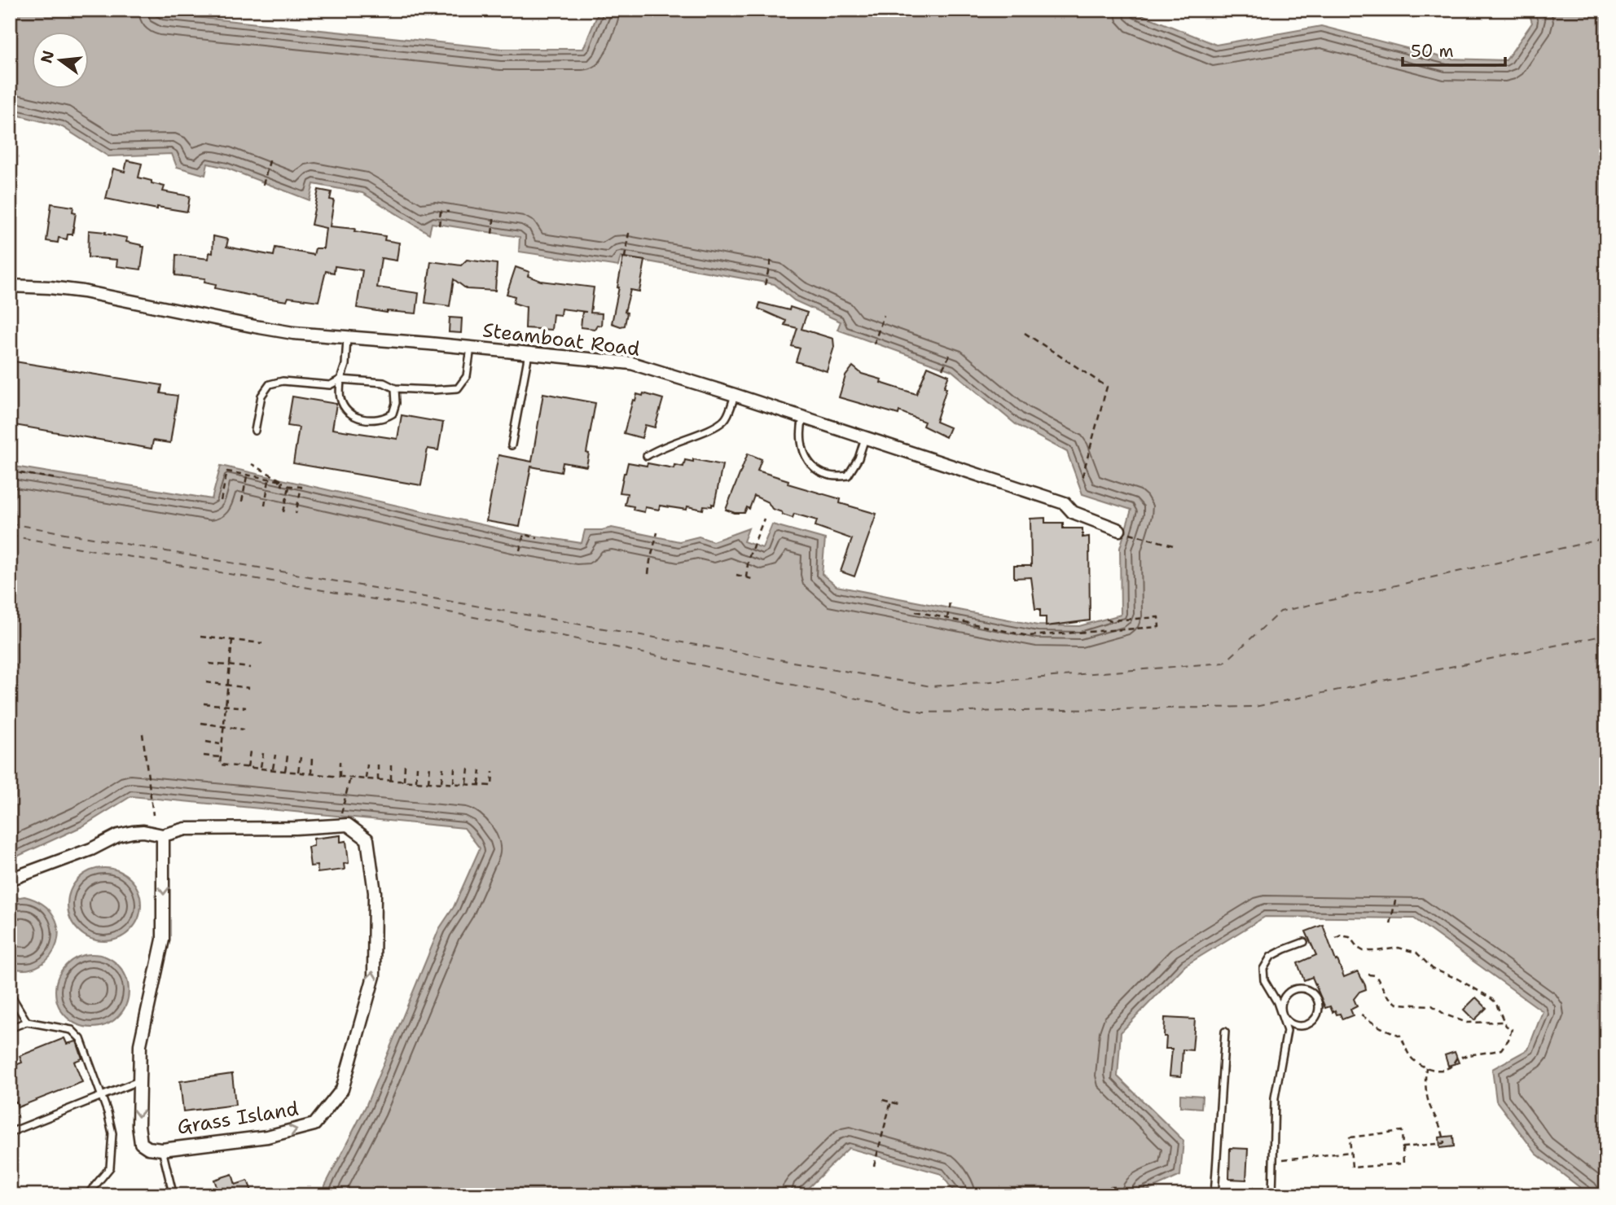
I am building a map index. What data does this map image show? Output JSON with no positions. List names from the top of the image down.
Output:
{
  "streets": {
    "street": ["Steamboat Road", "Grass Island"]
  },
  "scale_bar": "50 m",
  "north": "left"
}
